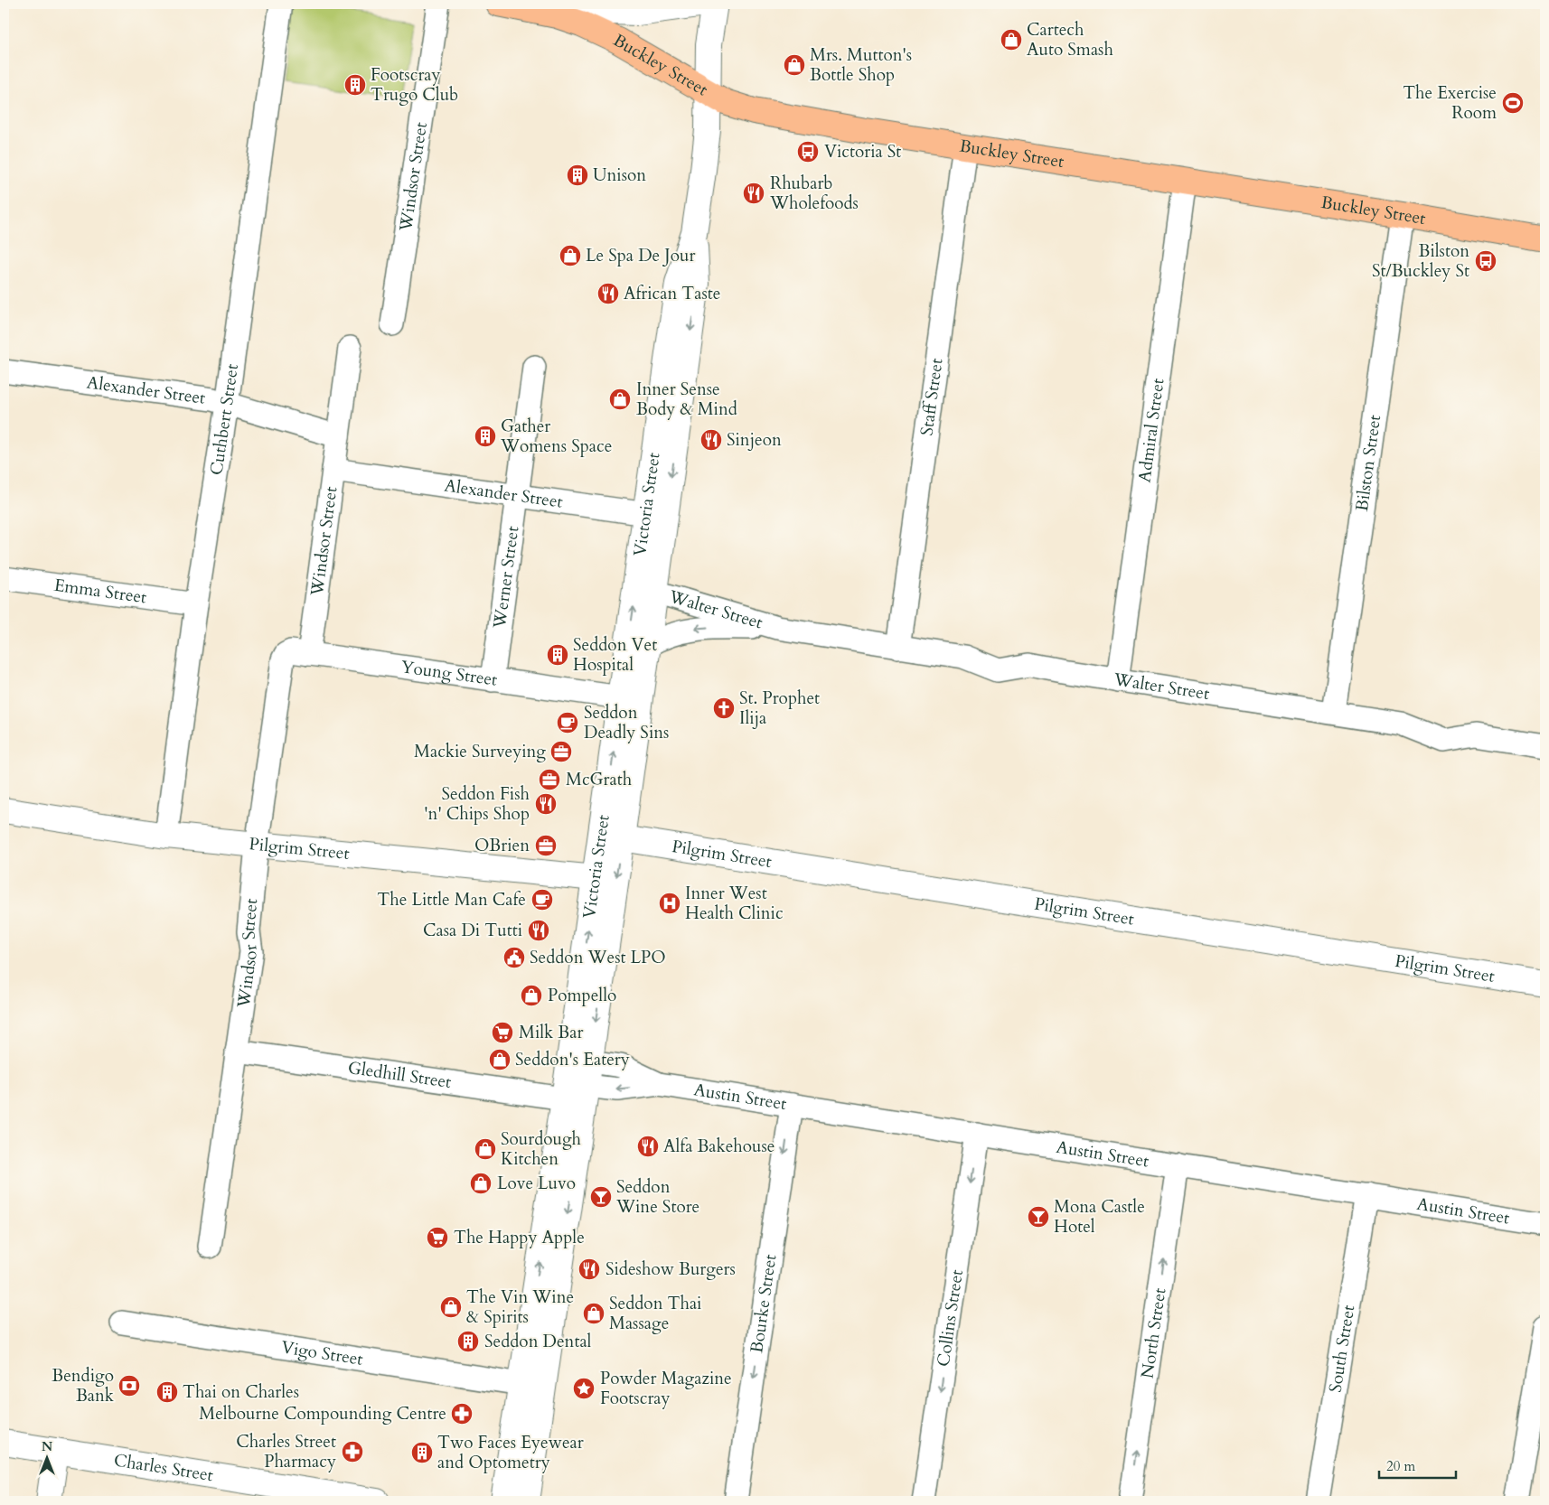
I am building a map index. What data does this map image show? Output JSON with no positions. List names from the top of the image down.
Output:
{
  "streets": {
    "main road": ["Buckley Street"],
    "street": [
      "Windsor Street",
      "Alexander Street",
      "Staff Street",
      "Cuthbert Street",
      "Admiral Street",
      "Bilston Street",
      "Victoria Street",
      "Werner Street",
      "Emma Street",
      "Walter Street",
      "Young Street",
      "Pilgrim Street",
      "Gledhill Street",
      "Austin Street",
      "Bourke Street",
      "Collins Street",
      "North Street",
      "South Street",
      "Vigo Street",
      "Charles Street"
    ]
  },
  "crossings": [
    ["Buckley Street", "Staff Street"],
    ["Buckley Street", "Admiral Street"],
    ["Buckley Street", "Bilston Street"],
    ["Buckley Street", "Victoria Street"],
    ["Windsor Street", "Alexander Street"],
    ["Windsor Street", "Young Street"],
    ["Windsor Street", "Pilgrim Street"],
    ["Windsor Street", "Gledhill Street"],
    ["Alexander Street", "Cuthbert Street"],
    ["Alexander Street", "Victoria Street"],
    ["Alexander Street", "Werner Street"],
    ["Staff Street", "Walter Street"],
    ["Cuthbert Street", "Emma Street"],
    ["Cuthbert Street", "Pilgrim Street"],
    ["Admiral Street", "Walter Street"],
    ["Bilston Street", "Walter Street"],
    ["Victoria Street", "Walter Street"],
    ["Victoria Street", "Young Street"],
    ["Victoria Street", "Pilgrim Street"],
    ["Victoria Street", "Gledhill Street"],
    ["Victoria Street", "Austin Street"],
    ["Victoria Street", "Vigo Street"],
    ["Werner Street", "Young Street"],
    ["Gledhill Street", "Austin Street"],
    ["Austin Street", "Bourke Street"],
    ["Austin Street", "Collins Street"],
    ["Austin Street", "North Street"],
    ["Austin Street", "South Street"]
  ],
  "one_way": ["Bourke Street", "Collins Street", "North Street"],
  "places": {
    "shop": [
      "Cartech Auto Smash",
      "Mrs. Mutton's Bottle Shop",
      "Le Spa De Jour",
      "Inner Sense Body & Mind",
      "Pompello",
      "Seddon's Eatery",
      "Sourdough Kitchen",
      "Love Luvo",
      "The Vin Wine & Spirits",
      "Seddon Thai Massage"
    ],
    "building": [
      "Footscray Trugo Club",
      "Unison",
      "Gather Womens Space",
      "Seddon Vet Hospital",
      "Seddon Dental",
      "Thai on Charles",
      "Two Faces Eyewear and Optometry"
    ],
    "sports": ["The Exercise Room"],
    "bus stop": ["Victoria St", "Bilston St/Buckley St"],
    "restaurant": [
      "Rhubarb Wholefoods",
      "African Taste",
      "Sinjeon",
      "Seddon Fish 'n' Chips Shop",
      "Casa Di Tutti",
      "Alfa Bakehouse",
      "Sideshow Burgers"
    ],
    "church": ["St. Prophet Ilija"],
    "cafe": ["Seddon Deadly Sins", "The Little Man Cafe"],
    "office": ["Mackie Surveying", "McGrath", "OBrien"],
    "hospital": ["Inner West Health Clinic"],
    "public building": ["Seddon West LPO"],
    "supermarket": ["Milk Bar", "The Happy Apple"],
    "bar": ["Seddon Wine Store", "Mona Castle Hotel"],
    "bank": ["Bendigo Bank"],
    "place": ["Powder Magazine Footscray"],
    "pharmacy": ["Melbourne Compounding Centre", "Charles Street Pharmacy"]
  },
  "scale_bar": "20 m",
  "north": "top"
}
